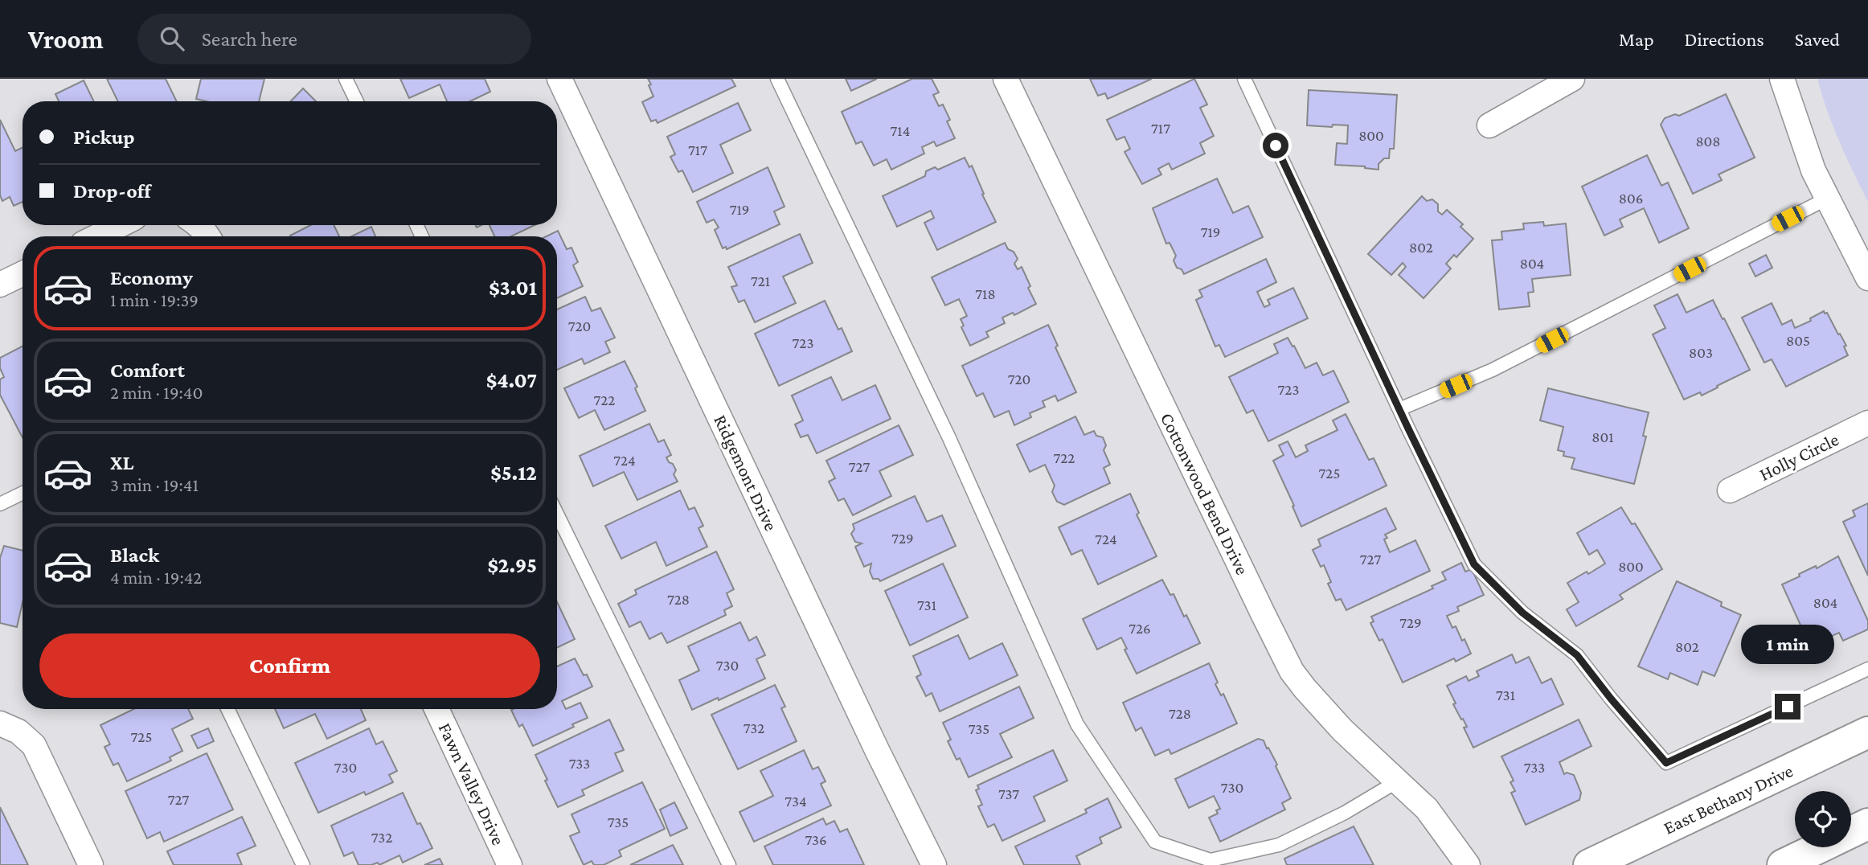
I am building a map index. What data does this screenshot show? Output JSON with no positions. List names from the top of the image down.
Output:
{
  "streets": {
    "main road": ["East Bethany Drive"],
    "street": [
      "Holly Circle",
      "Ridgemont Drive",
      "Cottonwood Bend Drive",
      "Fawn Valley Drive"
    ]
  },
  "house_numbers": [
    "717",
    "714",
    "800",
    "808",
    "717",
    "806",
    "719",
    "719",
    "802",
    "804",
    "721",
    "718",
    "720",
    "805",
    "723",
    "803",
    "720",
    "723",
    "722",
    "801",
    "722",
    "724",
    "727",
    "725",
    "729",
    "724",
    "727",
    "800",
    "728",
    "804",
    "731",
    "729",
    "726",
    "802",
    "730",
    "731",
    "728",
    "732",
    "735",
    "725",
    "733",
    "730",
    "733",
    "730",
    "737",
    "727",
    "734",
    "735",
    "732",
    "736"
  ],
  "page": {
    "header": "Vroom",
    "search": "Search here",
    "nav": ["Map", "Directions", "Saved"],
    "banner": ["Pickup", "Drop-off"],
    "list": [
      {
        "name": "Economy",
        "note": "1 min · 19:39",
        "value": "$3.01"
      },
      {
        "name": "Comfort",
        "note": "2 min · 19:40",
        "value": "$4.07"
      },
      {
        "name": "XL",
        "note": "3 min · 19:41",
        "value": "$5.12"
      },
      {
        "name": "Black",
        "note": "4 min · 19:42",
        "value": "$2.95"
      }
    ],
    "buttons": "Confirm",
    "bubble": "1 min"
  }
}
